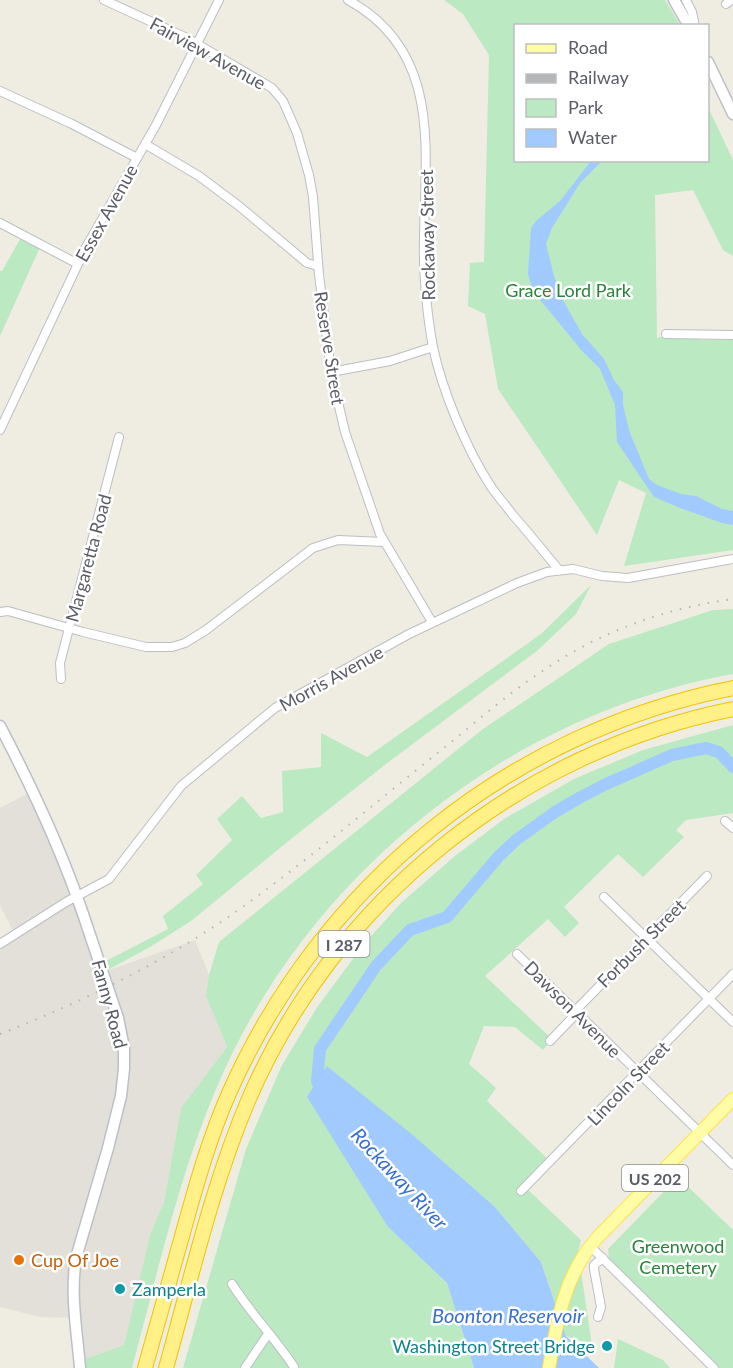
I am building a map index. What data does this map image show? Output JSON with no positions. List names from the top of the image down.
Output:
{
  "streets": {
    "highway": ["I 287"],
    "main road": ["Fanny Road", "US 202"],
    "street": [
      "Fairview Avenue",
      "Essex Avenue",
      "Rockaway Street",
      "Reserve Street",
      "Margaretta Road",
      "Morris Avenue",
      "Forbush Street",
      "Dawson Avenue",
      "Lincoln Street"
    ]
  },
  "crossings": [
    ["Fairview Avenue", "Essex Avenue"],
    ["Fairview Avenue", "Reserve Street"],
    ["Essex Avenue", "Reserve Street"],
    ["Rockaway Street", "Morris Avenue"],
    ["Reserve Street", "Morris Avenue"],
    ["Morris Avenue", "Fanny Road"],
    ["Forbush Street", "Dawson Avenue"],
    ["Dawson Avenue", "Lincoln Street"],
    ["Dawson Avenue", "US 202"]
  ],
  "water": ["Rockaway River", "Boonton Reservoir"],
  "parks": ["Grace Lord Park", "Greenwood Cemetery"],
  "places": ["Cup Of Joe", "Zamperla", "Washington Street Bridge"],
  "legend": [
    "Road",
    "Railway",
    "Park",
    "Water"
  ]
}
